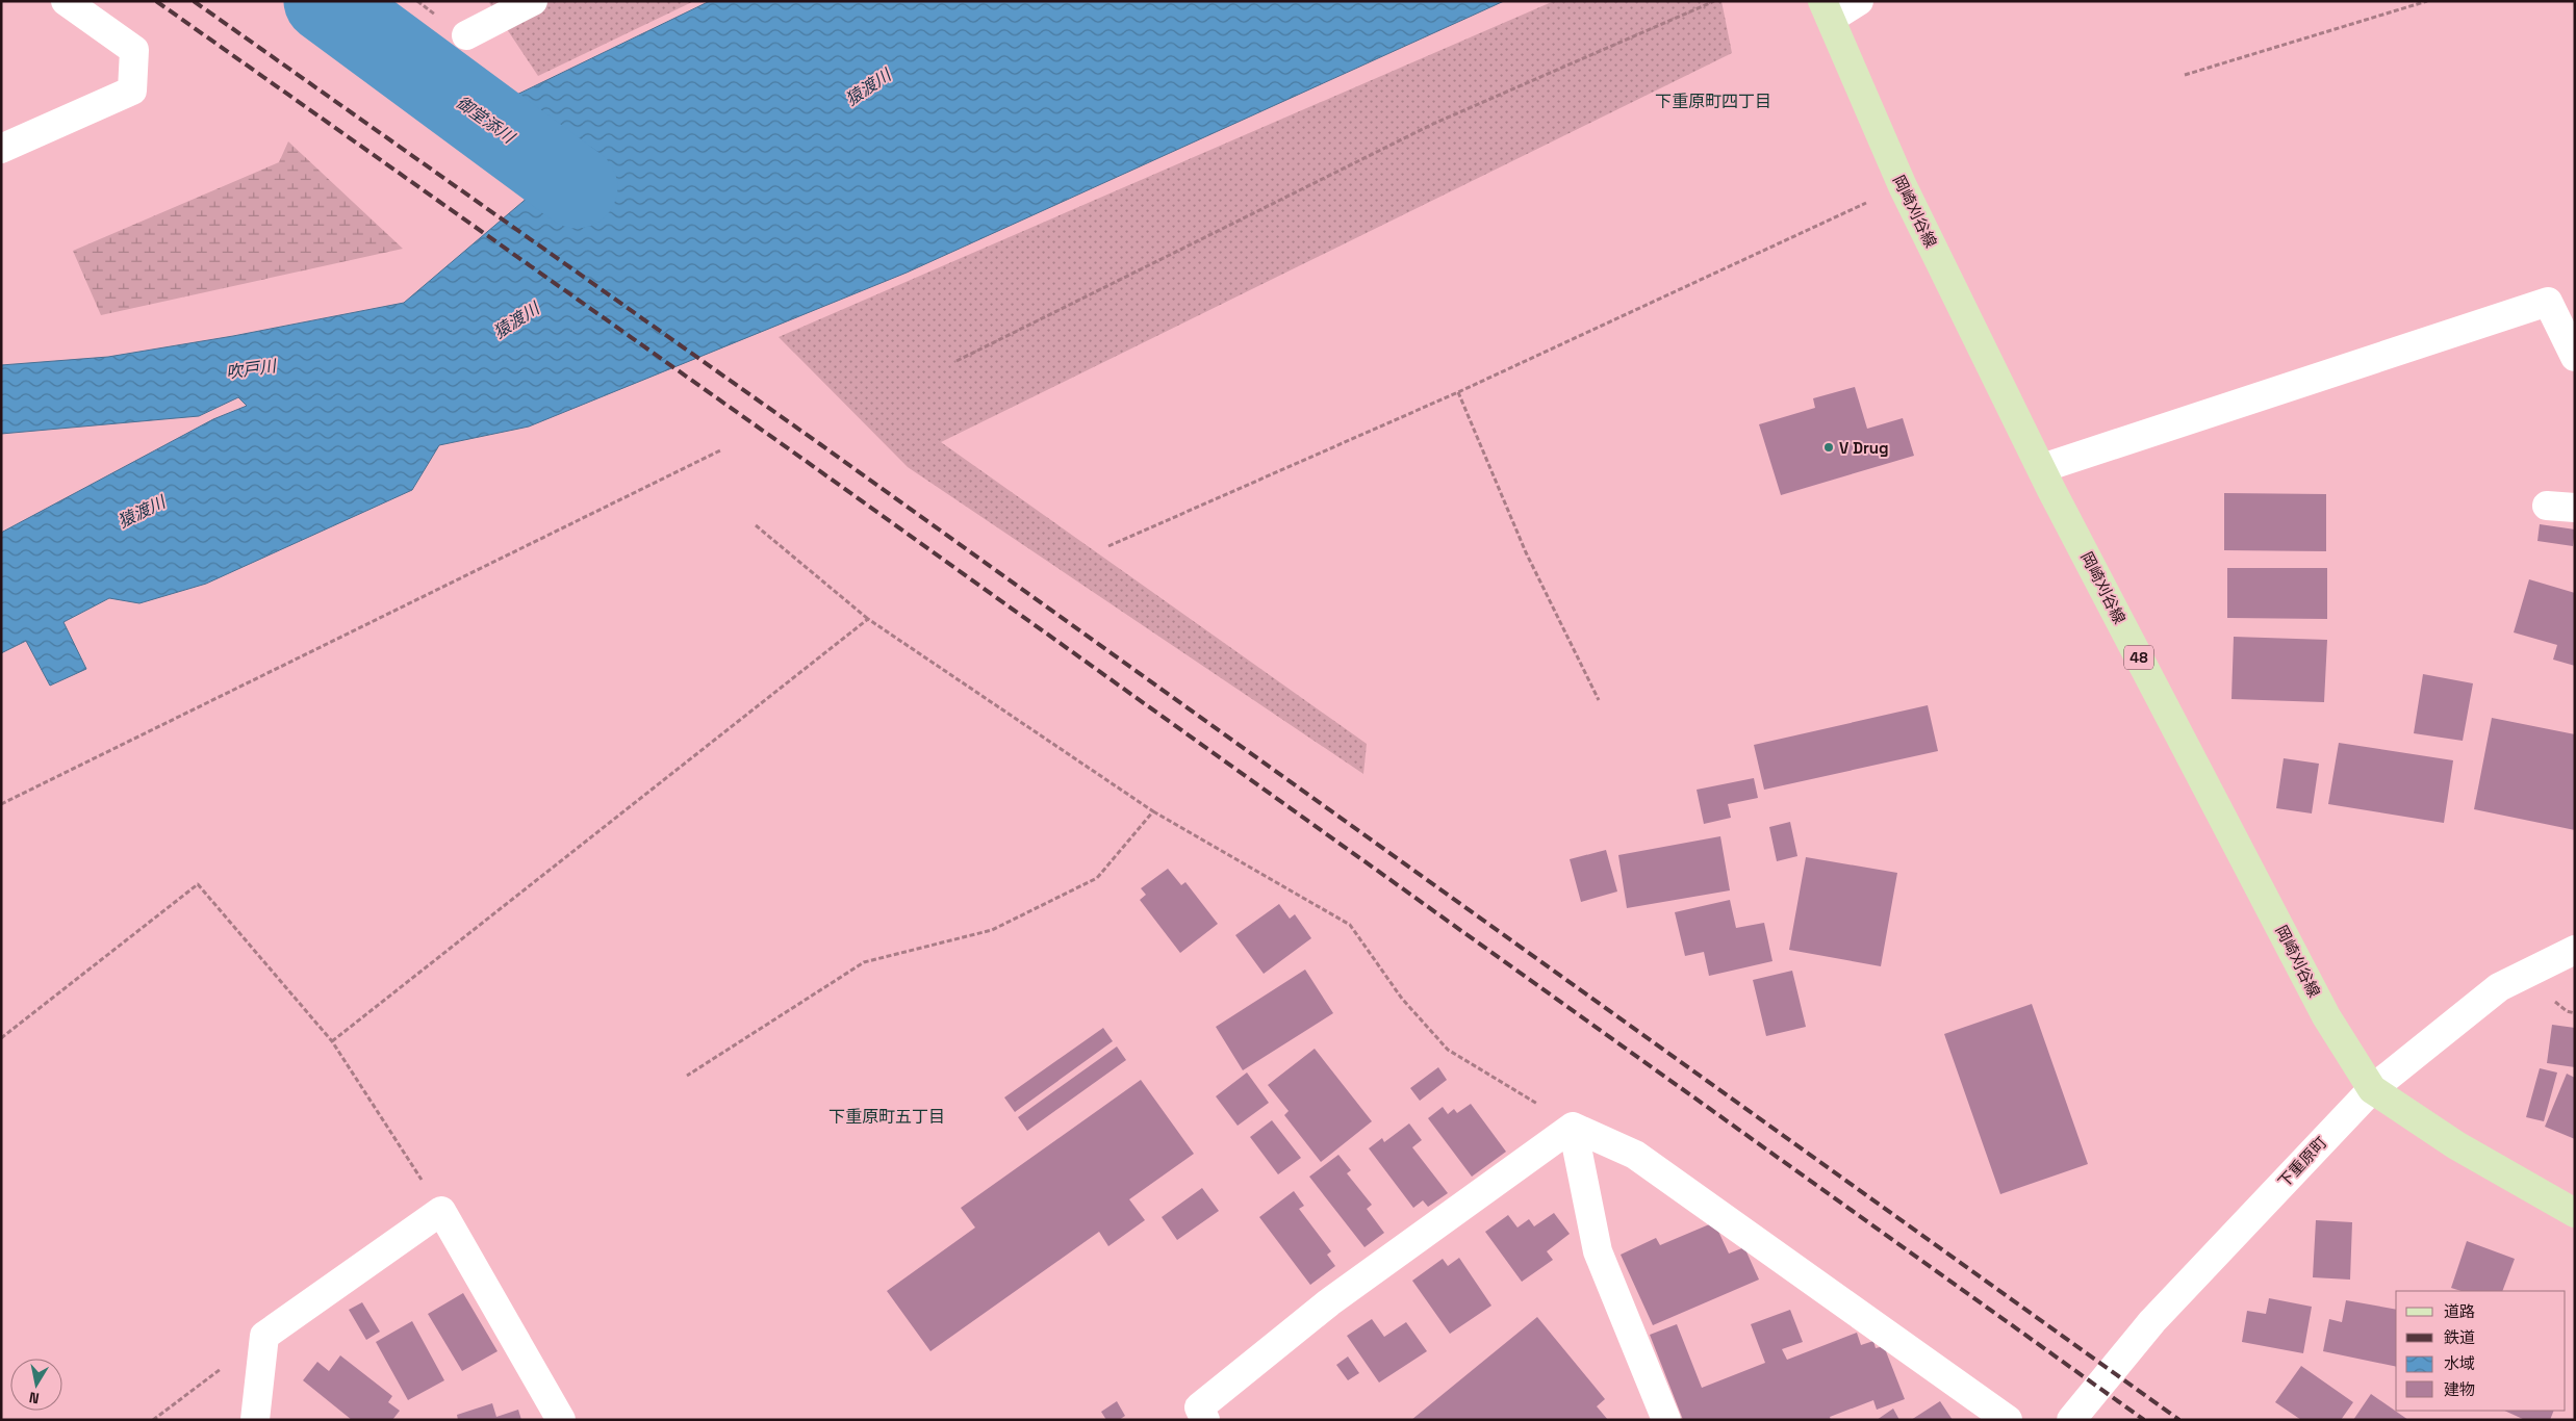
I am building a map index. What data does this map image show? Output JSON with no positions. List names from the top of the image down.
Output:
{
  "streets": {
    "main road": ["岡崎刈谷線", "48"],
    "street": ["下重原町"]
  },
  "crossings": [
    ["岡崎刈谷線", "下重原町"]
  ],
  "districts": ["下重原町四丁目", "下重原町五丁目"],
  "water": ["猿渡川", "御堂添川", "吹戸川"],
  "places": ["V Drug"],
  "legend": [
    "道路",
    "鉄道",
    "水域",
    "建物"
  ],
  "north": "bottom"
}
